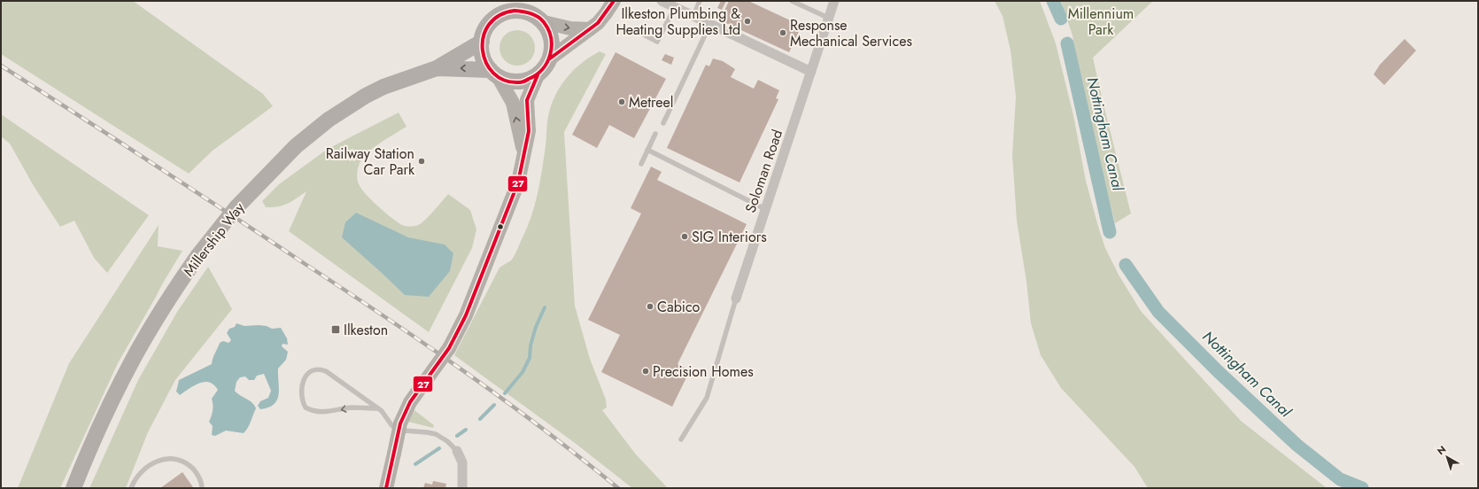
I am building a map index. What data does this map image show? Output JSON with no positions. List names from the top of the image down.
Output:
{
  "streets": {
    "main road": ["Millership Way"],
    "street": ["Soloman Road"]
  },
  "water": ["Nottingham Canal"],
  "parks": ["Millennium Park"],
  "places": {
    "other": [
      "Ilkeston Plumbing & Heating Supplies Ltd",
      "Response Mechanical Services",
      "Metreel",
      "Railway Station Car Park",
      "SIG Interiors",
      "Cabico",
      "Precision Homes"
    ],
    "transit": ["Ilkeston"]
  },
  "lines": ["transit line 27"],
  "north": "top left"
}
